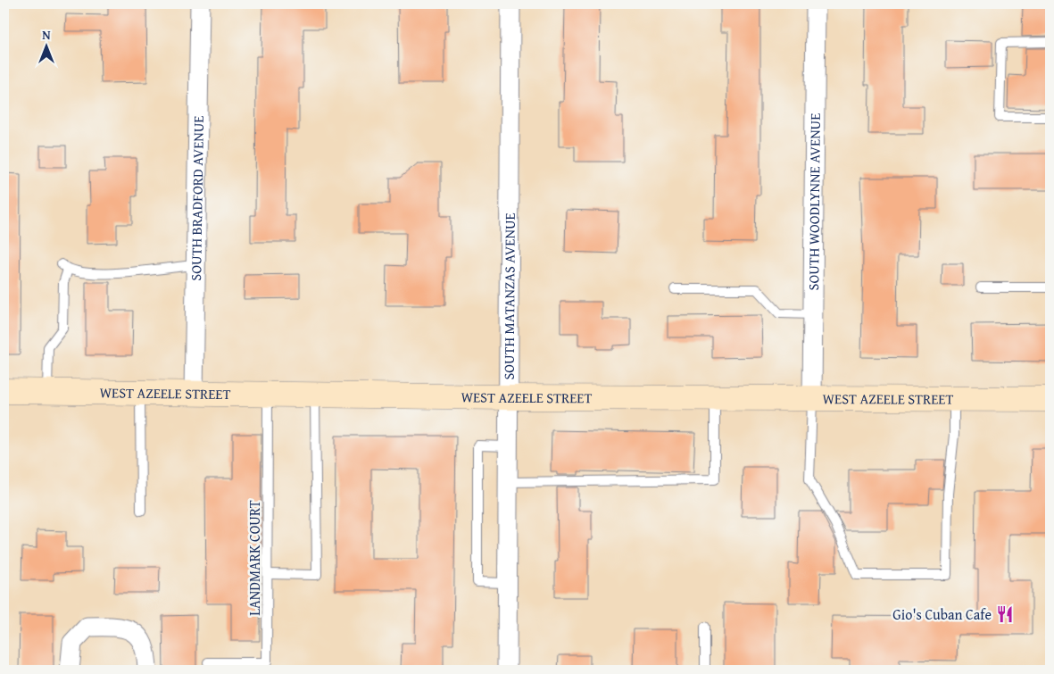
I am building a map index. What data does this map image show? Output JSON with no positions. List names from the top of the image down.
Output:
{
  "streets": {
    "main road": ["WEST AZEELE STREET"],
    "street": ["SOUTH BRADFORD AVENUE", "SOUTH WOODLYNNE AVENUE", "SOUTH MATANZAS AVENUE"],
    "lane": ["LANDMARK COURT"]
  },
  "crossings": [
    ["SOUTH BRADFORD AVENUE", "WEST AZEELE STREET"],
    ["SOUTH WOODLYNNE AVENUE", "WEST AZEELE STREET"],
    ["SOUTH MATANZAS AVENUE", "WEST AZEELE STREET"],
    ["WEST AZEELE STREET", "LANDMARK COURT"]
  ],
  "places": {
    "restaurant": ["Gio's Cuban Cafe"]
  },
  "north": "top"
}
